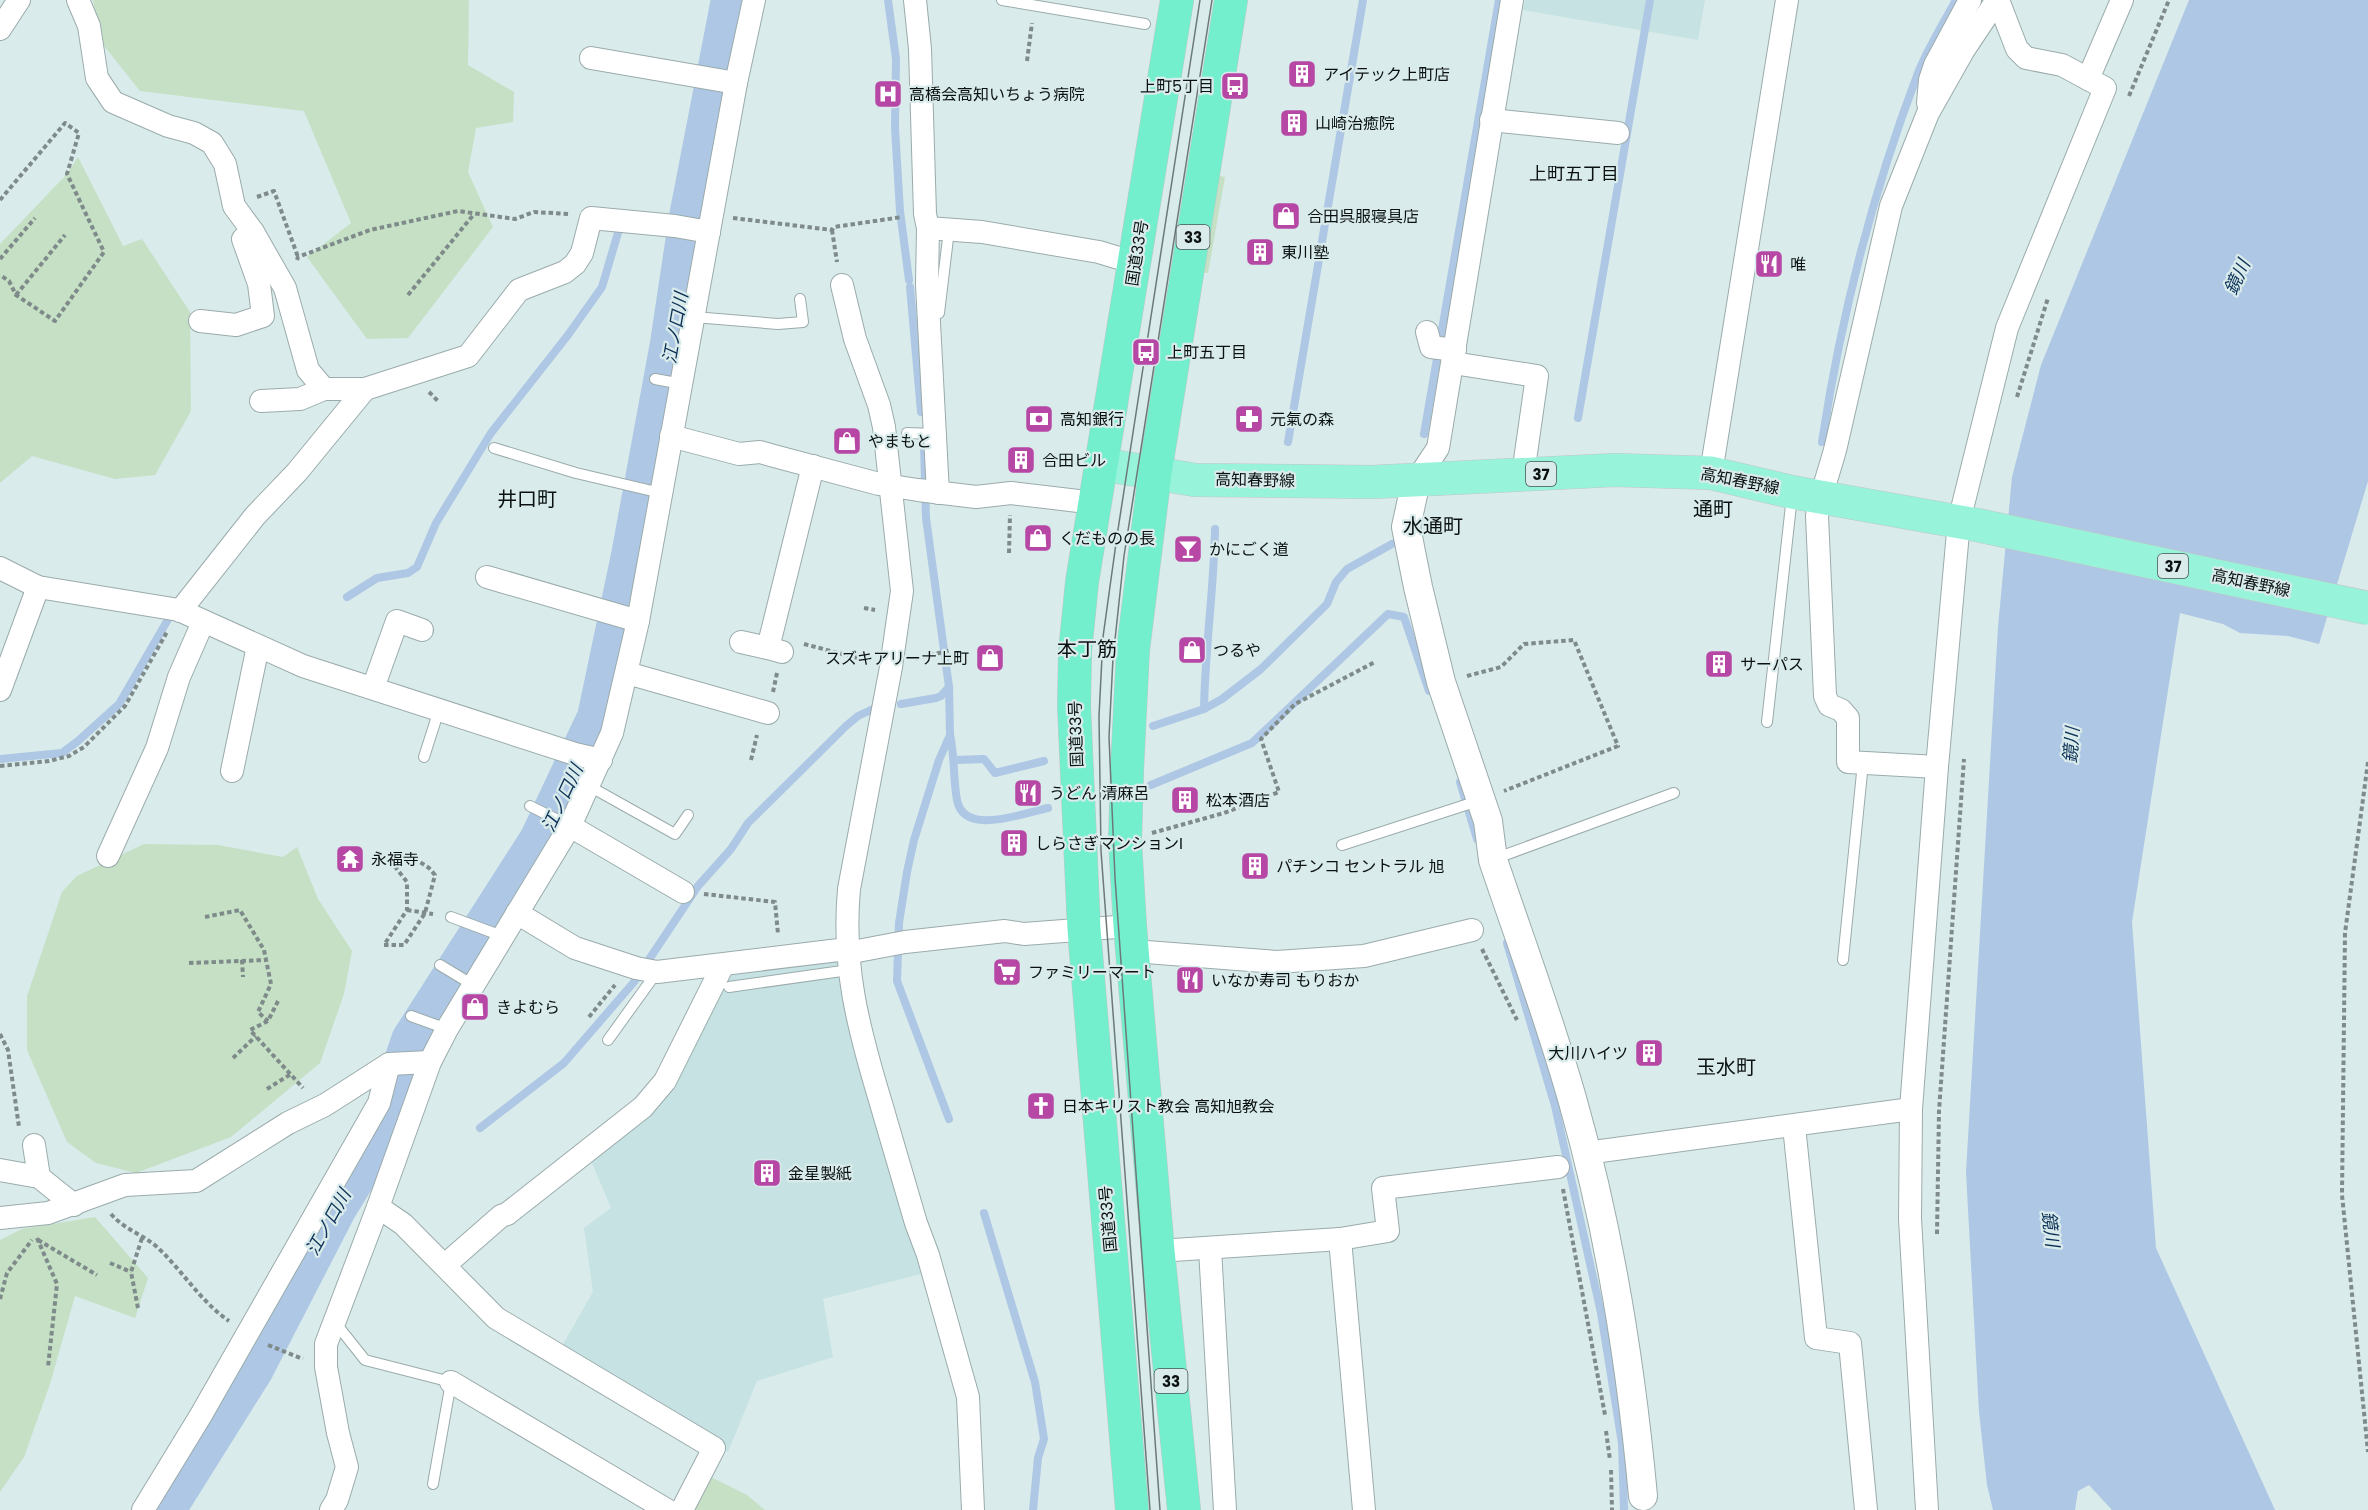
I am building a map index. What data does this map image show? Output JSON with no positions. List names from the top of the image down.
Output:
{
  "streets": {
    "highway": ["33", "国道33号"],
    "main road": ["37", "高知春野線"]
  },
  "crossings": [
    ["33", "高知春野線"],
    ["国道33号", "高知春野線"]
  ],
  "districts": [
    "上町五丁目",
    "井口町",
    "通町",
    "水通町",
    "本丁筋",
    "玉水町"
  ],
  "water": ["鏡川", "江ノ口川"],
  "places": {
    "building": [
      "アイテック上町店",
      "山崎治癒院",
      "東川塾",
      "合田ビル",
      "サーパス",
      "松本酒店",
      "しらさぎマンションI",
      "パチンコ セントラル 旭",
      "大川ハイツ",
      "金星製紙"
    ],
    "bus stop": ["上町5丁目", "上町五丁目"],
    "hospital": ["高橋会高知いちょう病院"],
    "shop": [
      "合田呉服寝具店",
      "やまもと",
      "くだものの長",
      "つるや",
      "スズキアリーナ上町",
      "きよむら"
    ],
    "restaurant": ["唯", "うどん 清麻呂", "いなか寿司 もりおか"],
    "bank": ["高知銀行"],
    "pharmacy": ["元氣の森"],
    "bar": ["かにごく道"],
    "temple": ["永福寺"],
    "supermarket": ["ファミリーマート"],
    "church": ["日本キリスト教会 高知旭教会"]
  }
}
